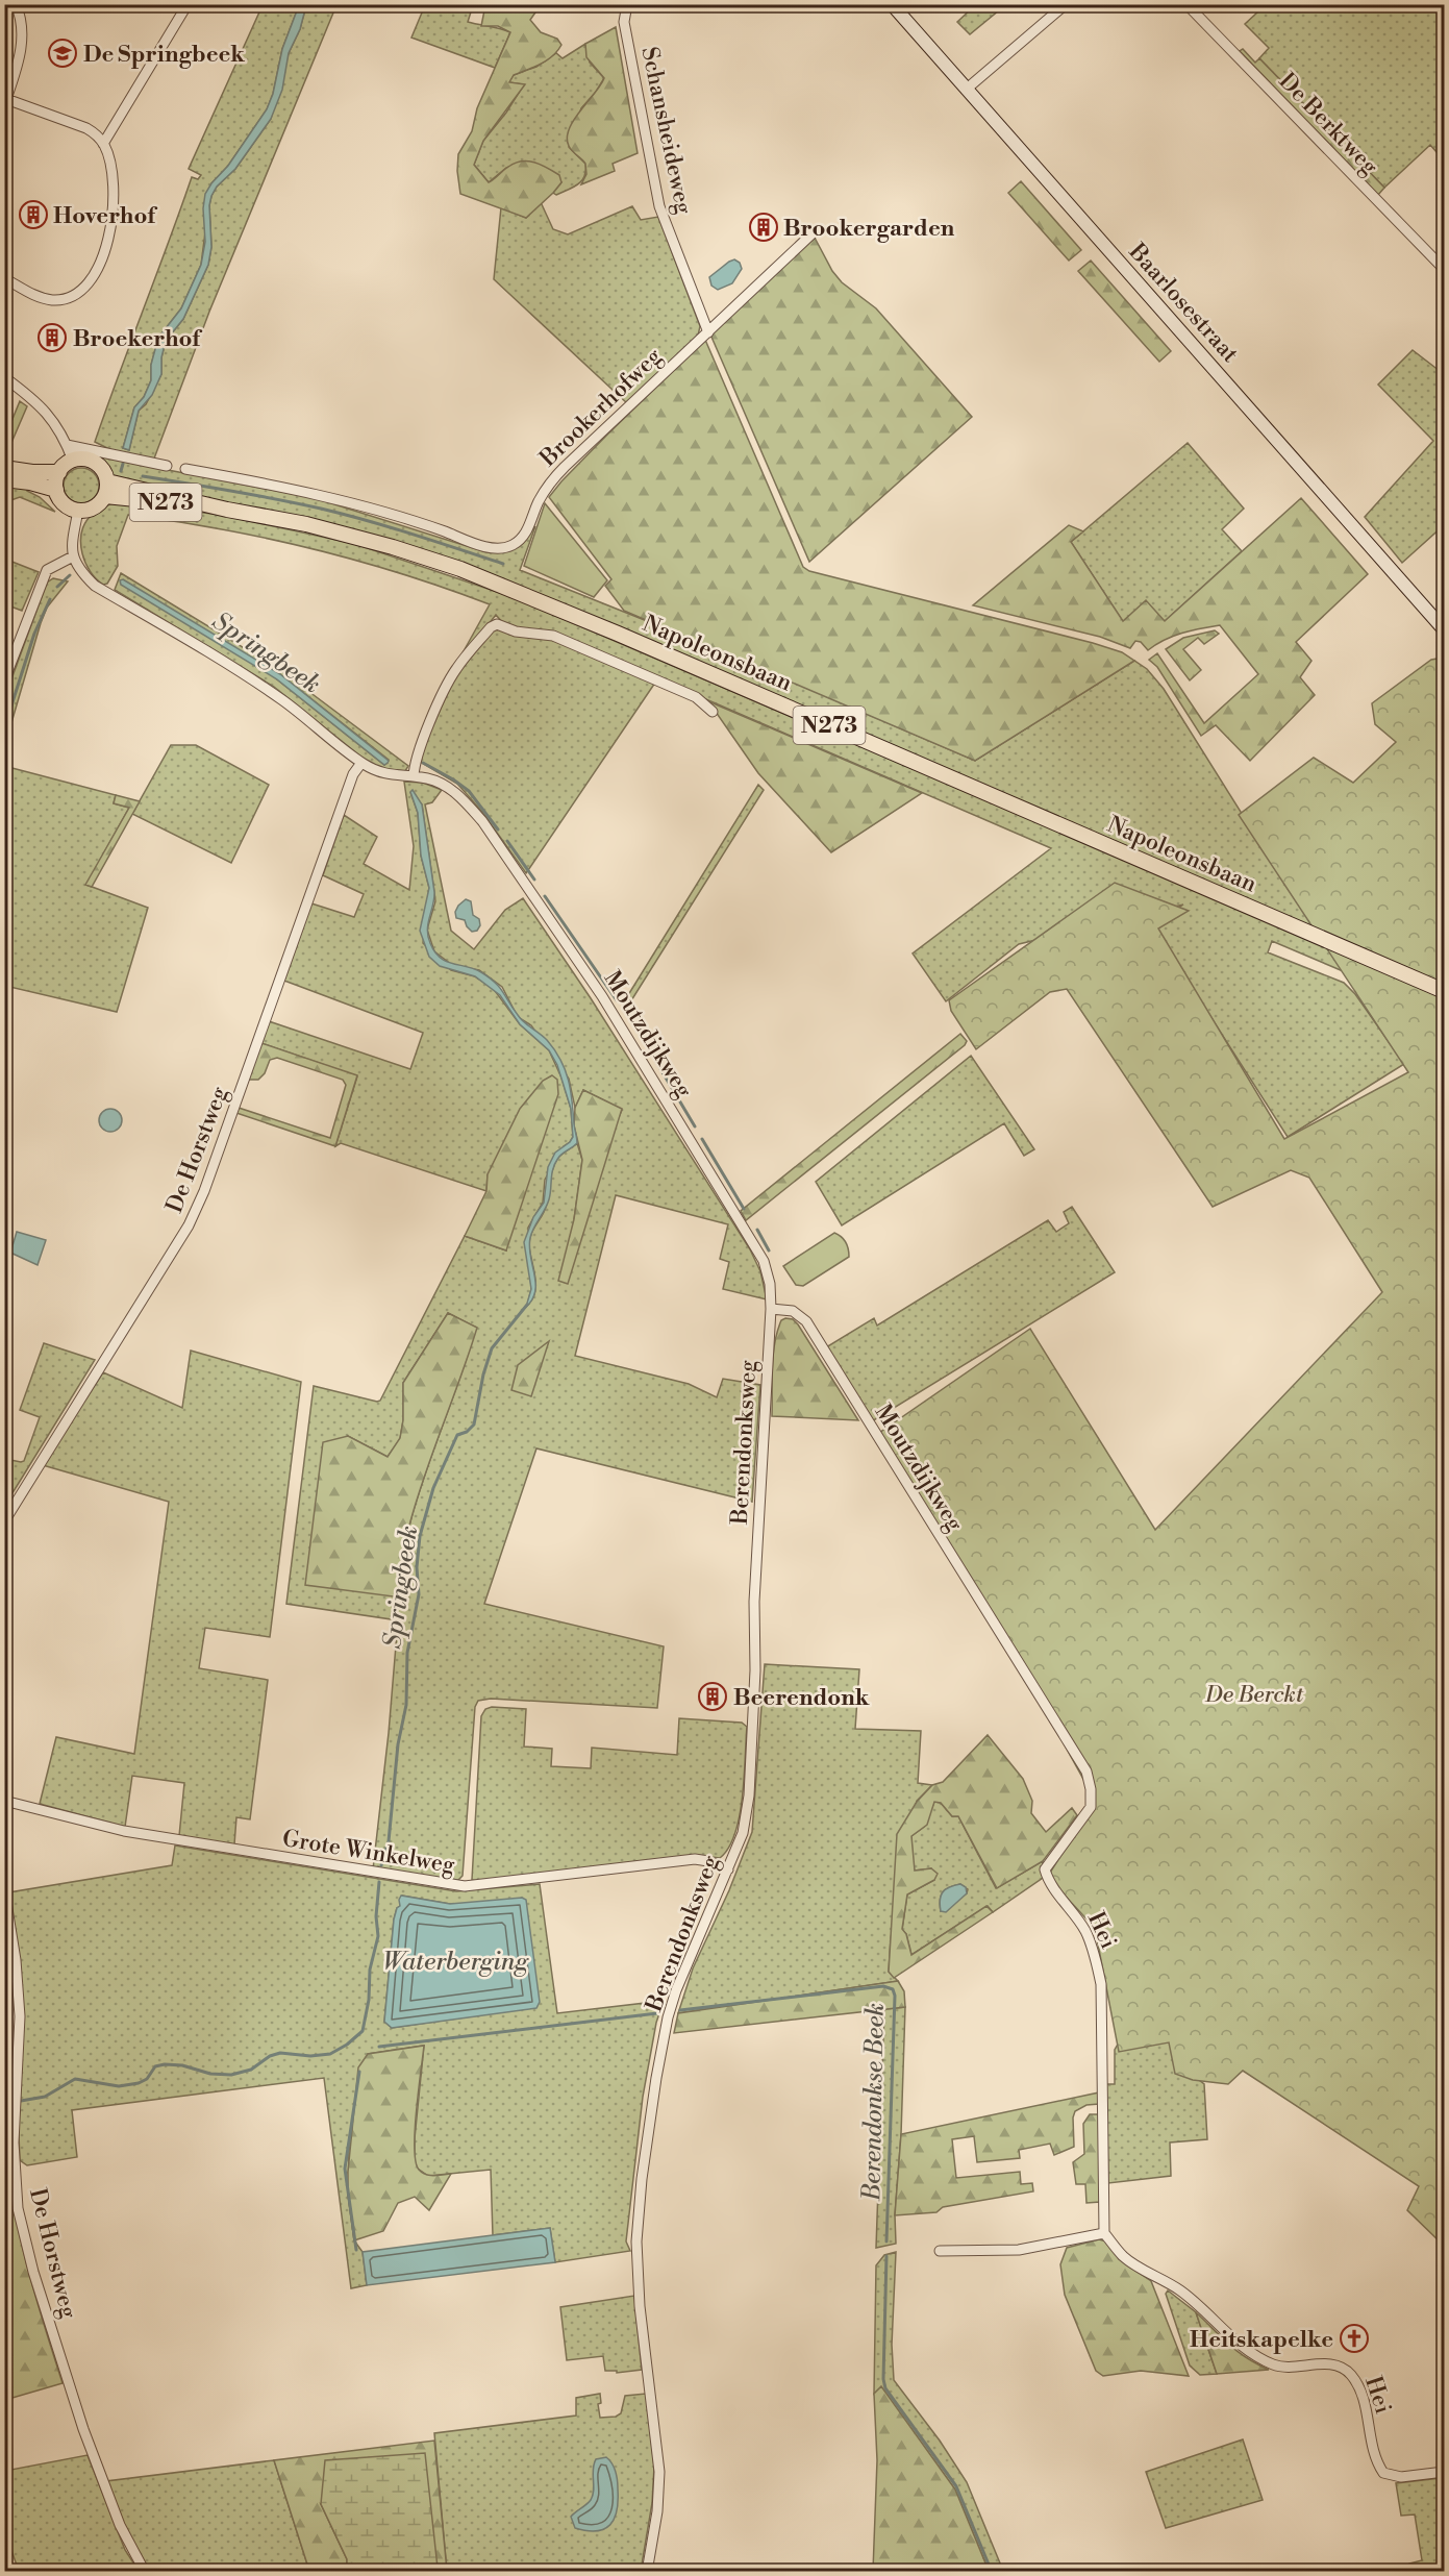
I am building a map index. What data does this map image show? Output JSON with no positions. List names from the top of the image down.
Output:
{
  "streets": {
    "main road": ["N273", "Napoleonsbaan"],
    "street": [
      "De Berktweg",
      "Schansheideweg",
      "Baarlosestraat",
      "Brookerhofweg",
      "Moutzdijkweg",
      "De Horstweg",
      "Berendonksweg",
      "Grote Winkelweg",
      "Hei"
    ]
  },
  "crossings": [
    ["Schansheideweg", "Brookerhofweg"],
    ["N273", "Napoleonsbaan"],
    ["Moutzdijkweg", "De Horstweg"],
    ["Moutzdijkweg", "Berendonksweg"],
    ["Moutzdijkweg", "Hei"],
    ["Berendonksweg", "Grote Winkelweg"]
  ],
  "water": ["Springbeek", "Waterberging", "Berendonkse Beek"],
  "parks": ["De Berckt"],
  "places": {
    "school or university": ["De Springbeek"],
    "building": [
      "Hoverhof",
      "Brookergarden",
      "Broekerhof",
      "Beerendonk"
    ],
    "church": ["Heitskapelke"]
  }
}
